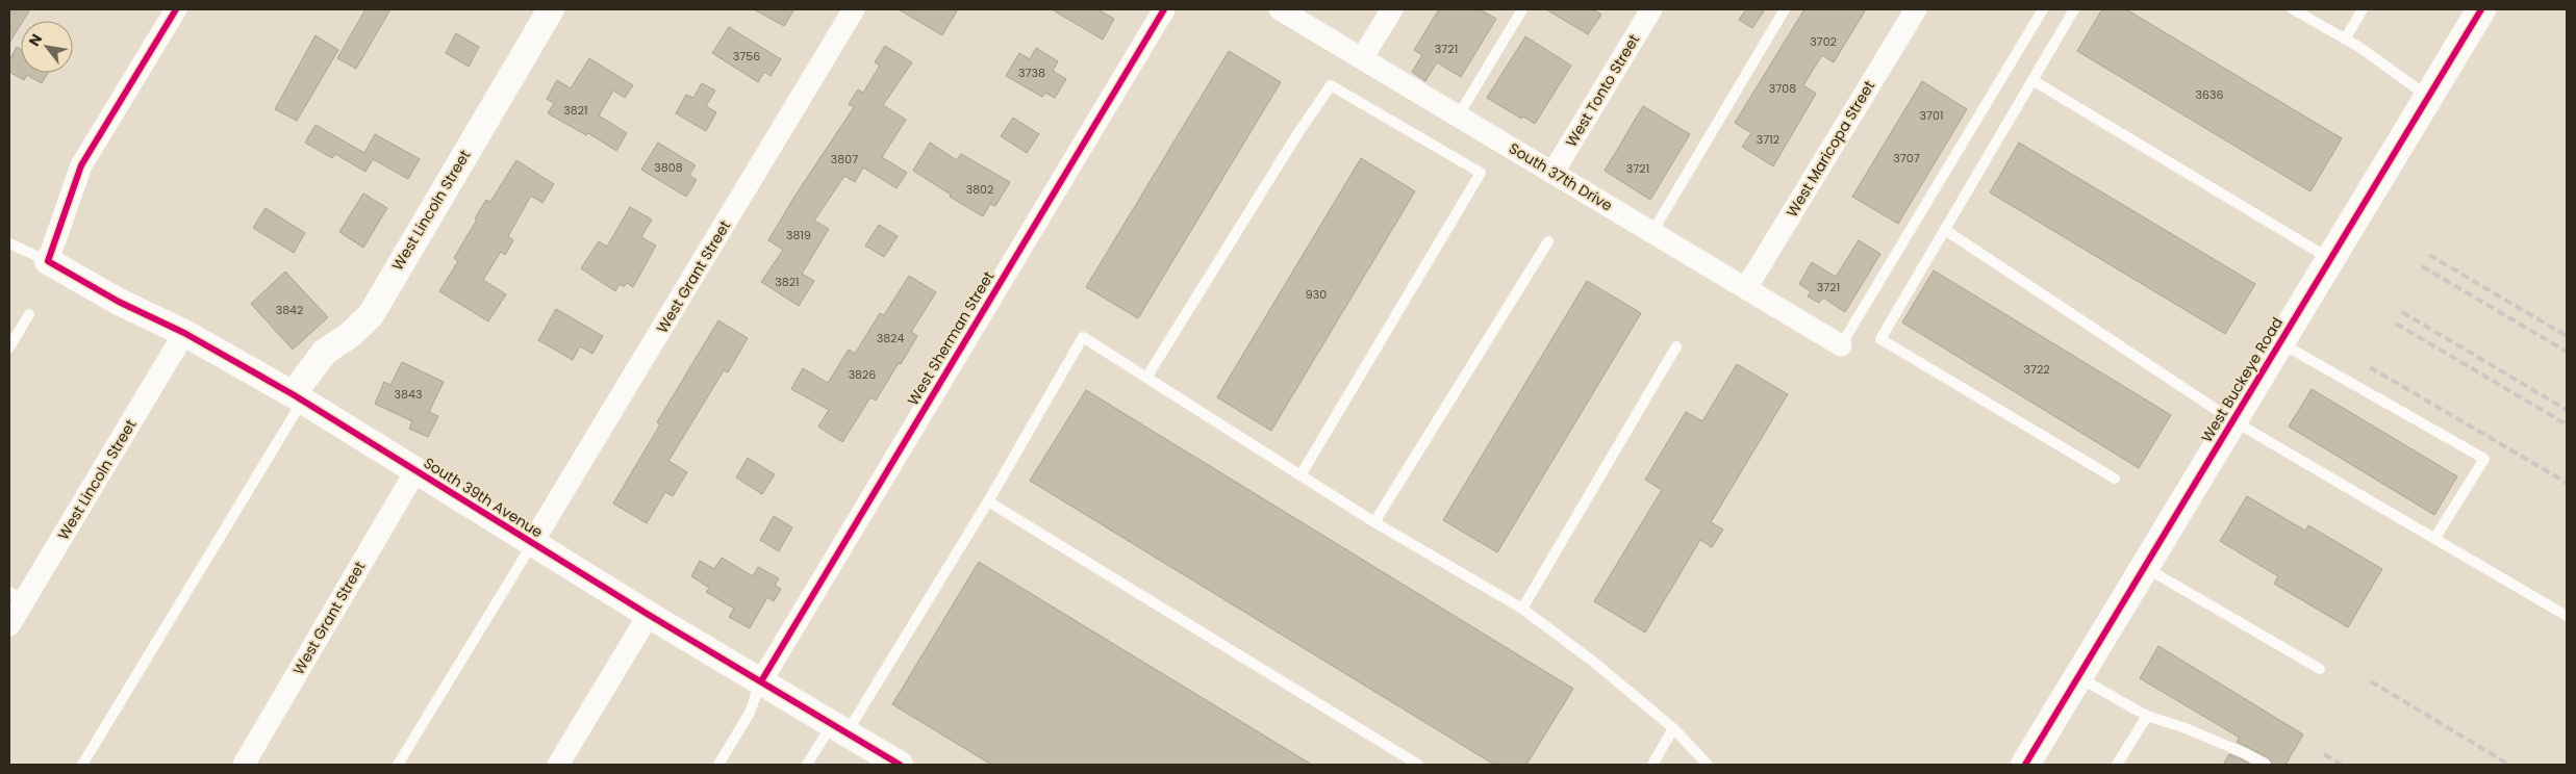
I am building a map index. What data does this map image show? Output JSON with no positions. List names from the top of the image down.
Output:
{
  "streets": {
    "main road": ["West Buckeye Road"],
    "street": [
      "West Tonto Street",
      "West Maricopa Street",
      "South 37th Drive",
      "West Lincoln Street",
      "West Grant Street",
      "West Sherman Street",
      "South 39th Avenue"
    ]
  },
  "crossings": [
    ["West Tonto Street", "South 37th Drive"],
    ["West Maricopa Street", "South 37th Drive"],
    ["West Lincoln Street", "South 39th Avenue"],
    ["West Grant Street", "South 39th Avenue"],
    ["West Sherman Street", "South 39th Avenue"]
  ],
  "house_numbers": [
    "3702",
    "3721",
    "3756",
    "3738",
    "3708",
    "3636",
    "3821",
    "3701",
    "3712",
    "3707",
    "3807",
    "3808",
    "3721",
    "3802",
    "3819",
    "3821",
    "3721",
    "930",
    "3842",
    "3824",
    "3722",
    "3826",
    "3843"
  ],
  "north": "top left"
}
